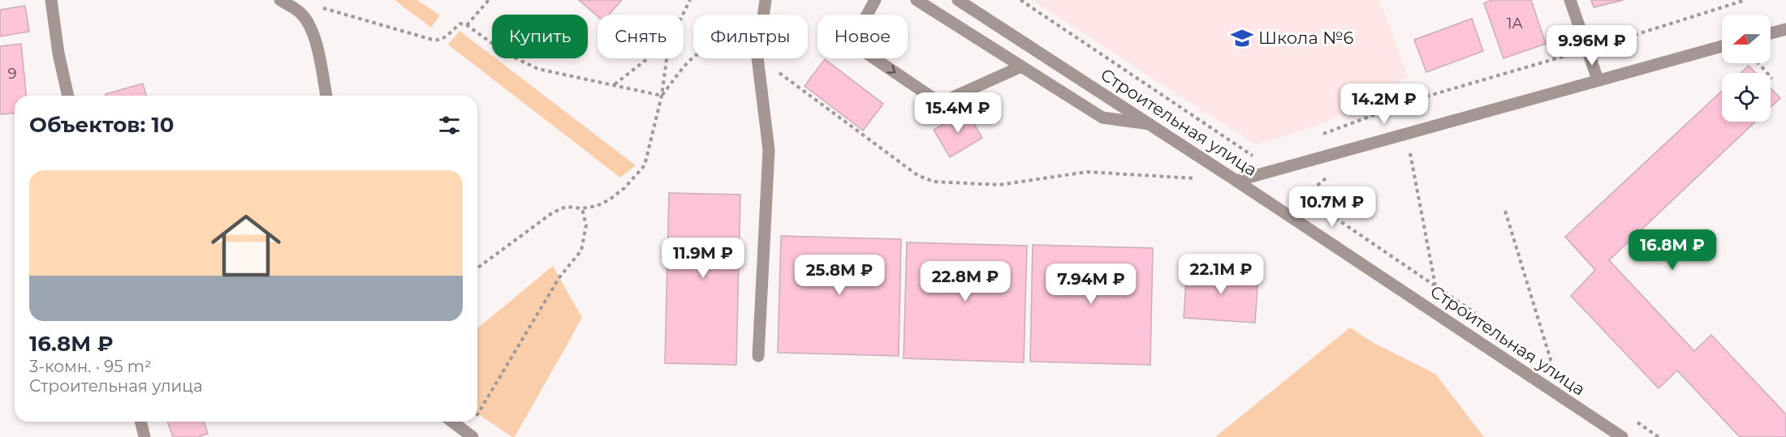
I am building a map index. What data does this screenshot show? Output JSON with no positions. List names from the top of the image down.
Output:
{
  "streets": {
    "street": ["Строительная улица"]
  },
  "places": {
    "school or university": ["Школа №6"]
  },
  "house_numbers": ["1А", "9"],
  "north": "left",
  "page": {
    "chip": [
      "Купить",
      "Снять",
      "Фильтры",
      "Новое"
    ],
    "price": [
      "9.96M ₽",
      "14.2M ₽",
      "15.4M ₽",
      "10.7M ₽",
      "16.8M ₽",
      "11.9M ₽",
      "22.1M ₽",
      "25.8M ₽",
      "22.8M ₽",
      "7.94M ₽"
    ],
    "heading": "Объектов: 10",
    "list": [
      {
        "name": "16.8M ₽",
        "note": "3-комн. · 95 m² · Строительная улица"
      }
    ]
  }
}
